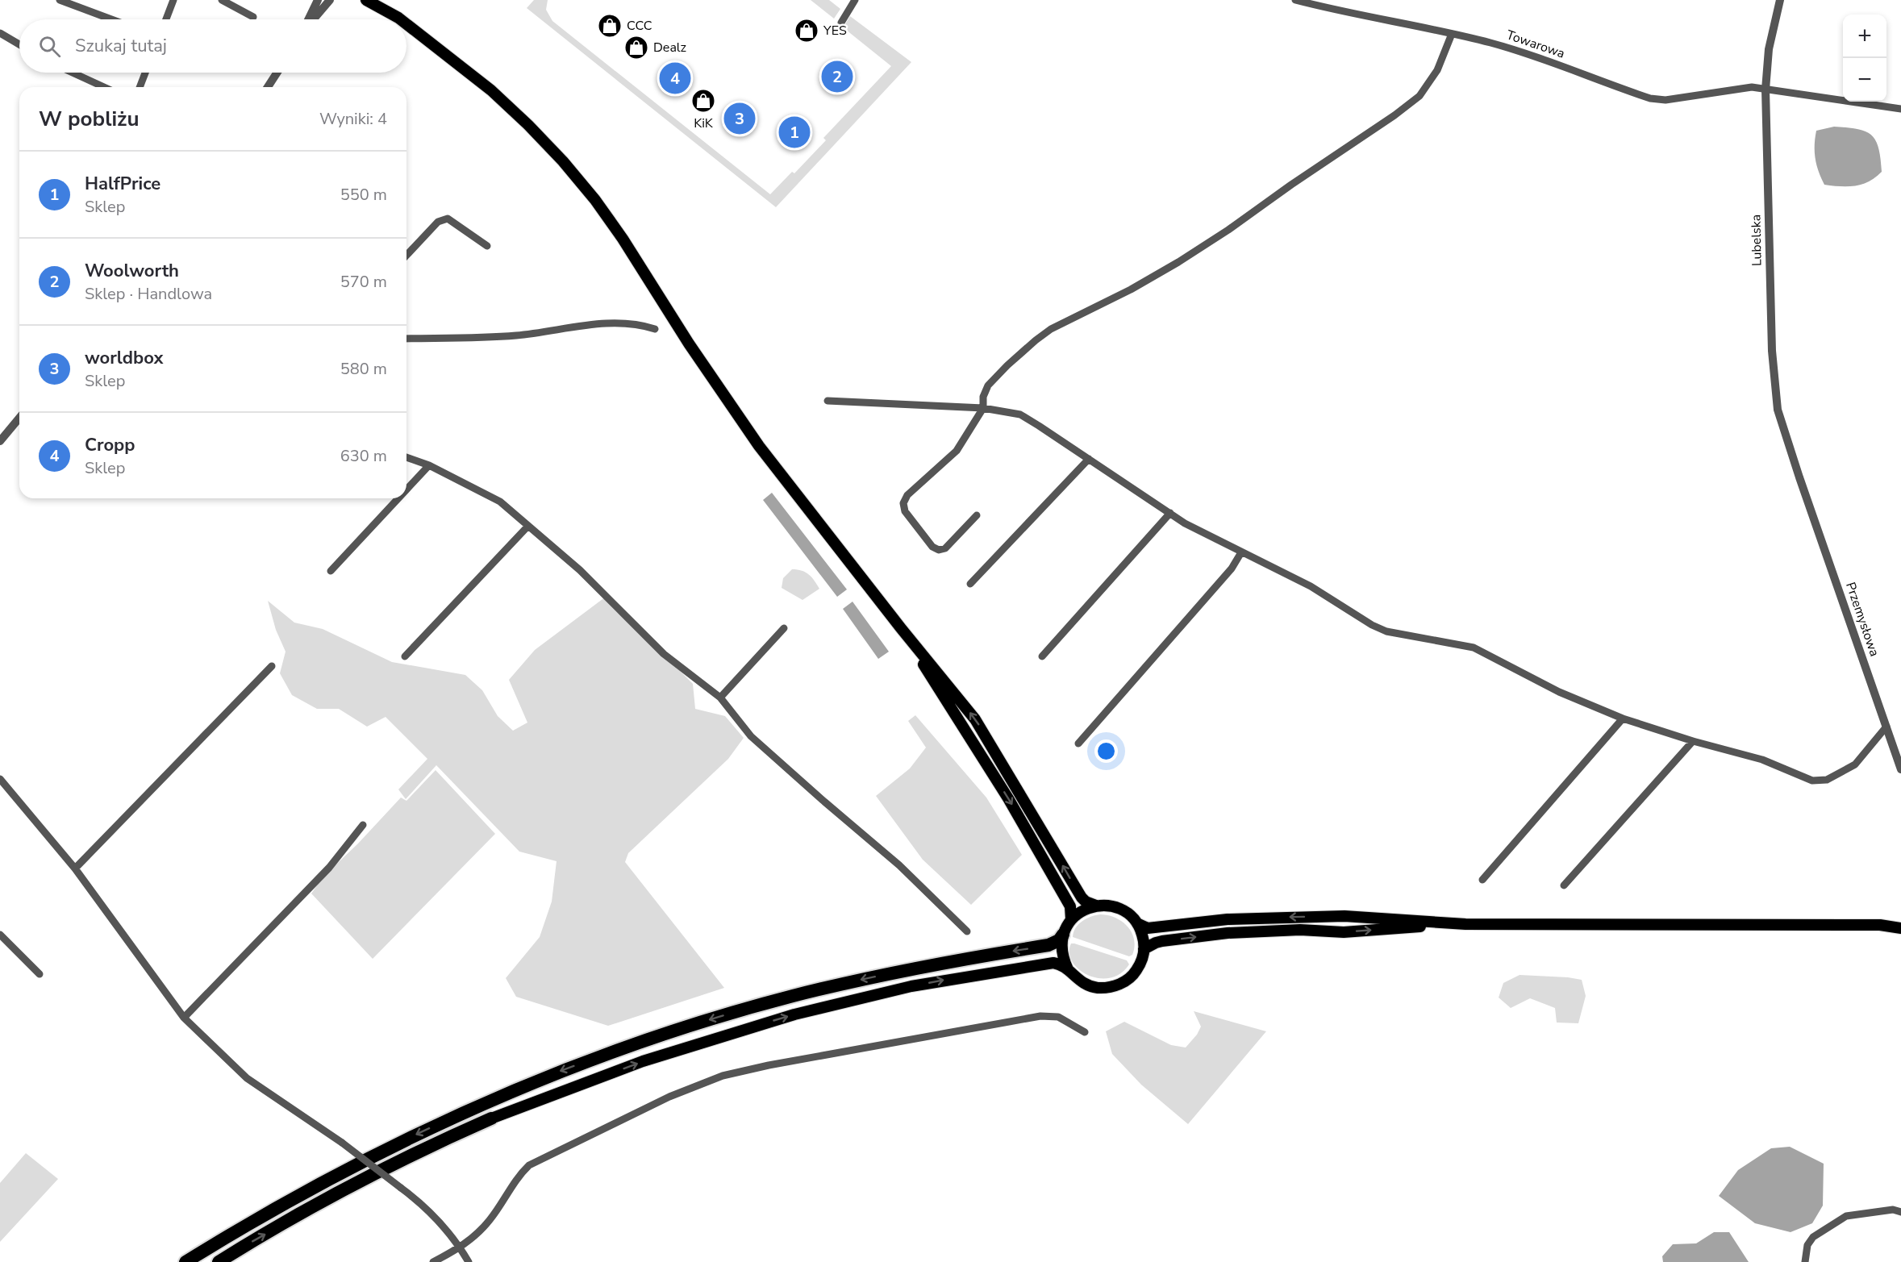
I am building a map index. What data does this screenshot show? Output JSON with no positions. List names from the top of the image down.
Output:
{
  "streets": {
    "street": ["Towarowa", "Lubelska", "Przemysłowa"]
  },
  "crossings": [
    ["Towarowa", "Lubelska"],
    ["Lubelska", "Przemysłowa"]
  ],
  "places": {
    "shop": [
      "CCC",
      "YES",
      "Dealz",
      "KiK"
    ]
  },
  "page": {
    "map_buttons": ["+", "−"],
    "search": "Szukaj tutaj",
    "pins": [
      "2",
      "4",
      "3",
      "1"
    ],
    "heading": ["W pobliżu", "Wyniki: 4"],
    "list": [
      {
        "mark": "1",
        "name": "HalfPrice",
        "note": "Sklep",
        "value": "550 m"
      },
      {
        "mark": "2",
        "name": "Woolworth",
        "note": "Sklep · Handlowa",
        "value": "570 m"
      },
      {
        "mark": "3",
        "name": "worldbox",
        "note": "Sklep",
        "value": "580 m"
      },
      {
        "mark": "4",
        "name": "Cropp",
        "note": "Sklep",
        "value": "630 m"
      }
    ]
  }
}
